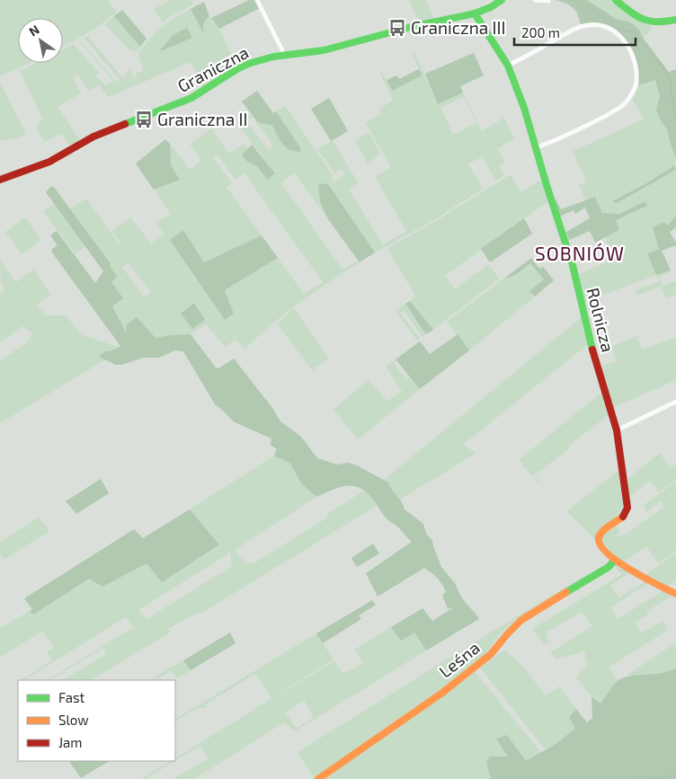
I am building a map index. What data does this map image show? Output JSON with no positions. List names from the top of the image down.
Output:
{
  "streets": {
    "street": ["Graniczna", "Rolnicza", "Leśna"]
  },
  "crossings": [
    ["Graniczna", "Rolnicza"],
    ["Rolnicza", "Leśna"]
  ],
  "districts": ["SOBNIÓW"],
  "places": {
    "bus stop": ["Graniczna III", "Graniczna II"]
  },
  "legend": ["Fast", "Slow", "Jam"],
  "scale_bar": "200 m",
  "north": "top left"
}
